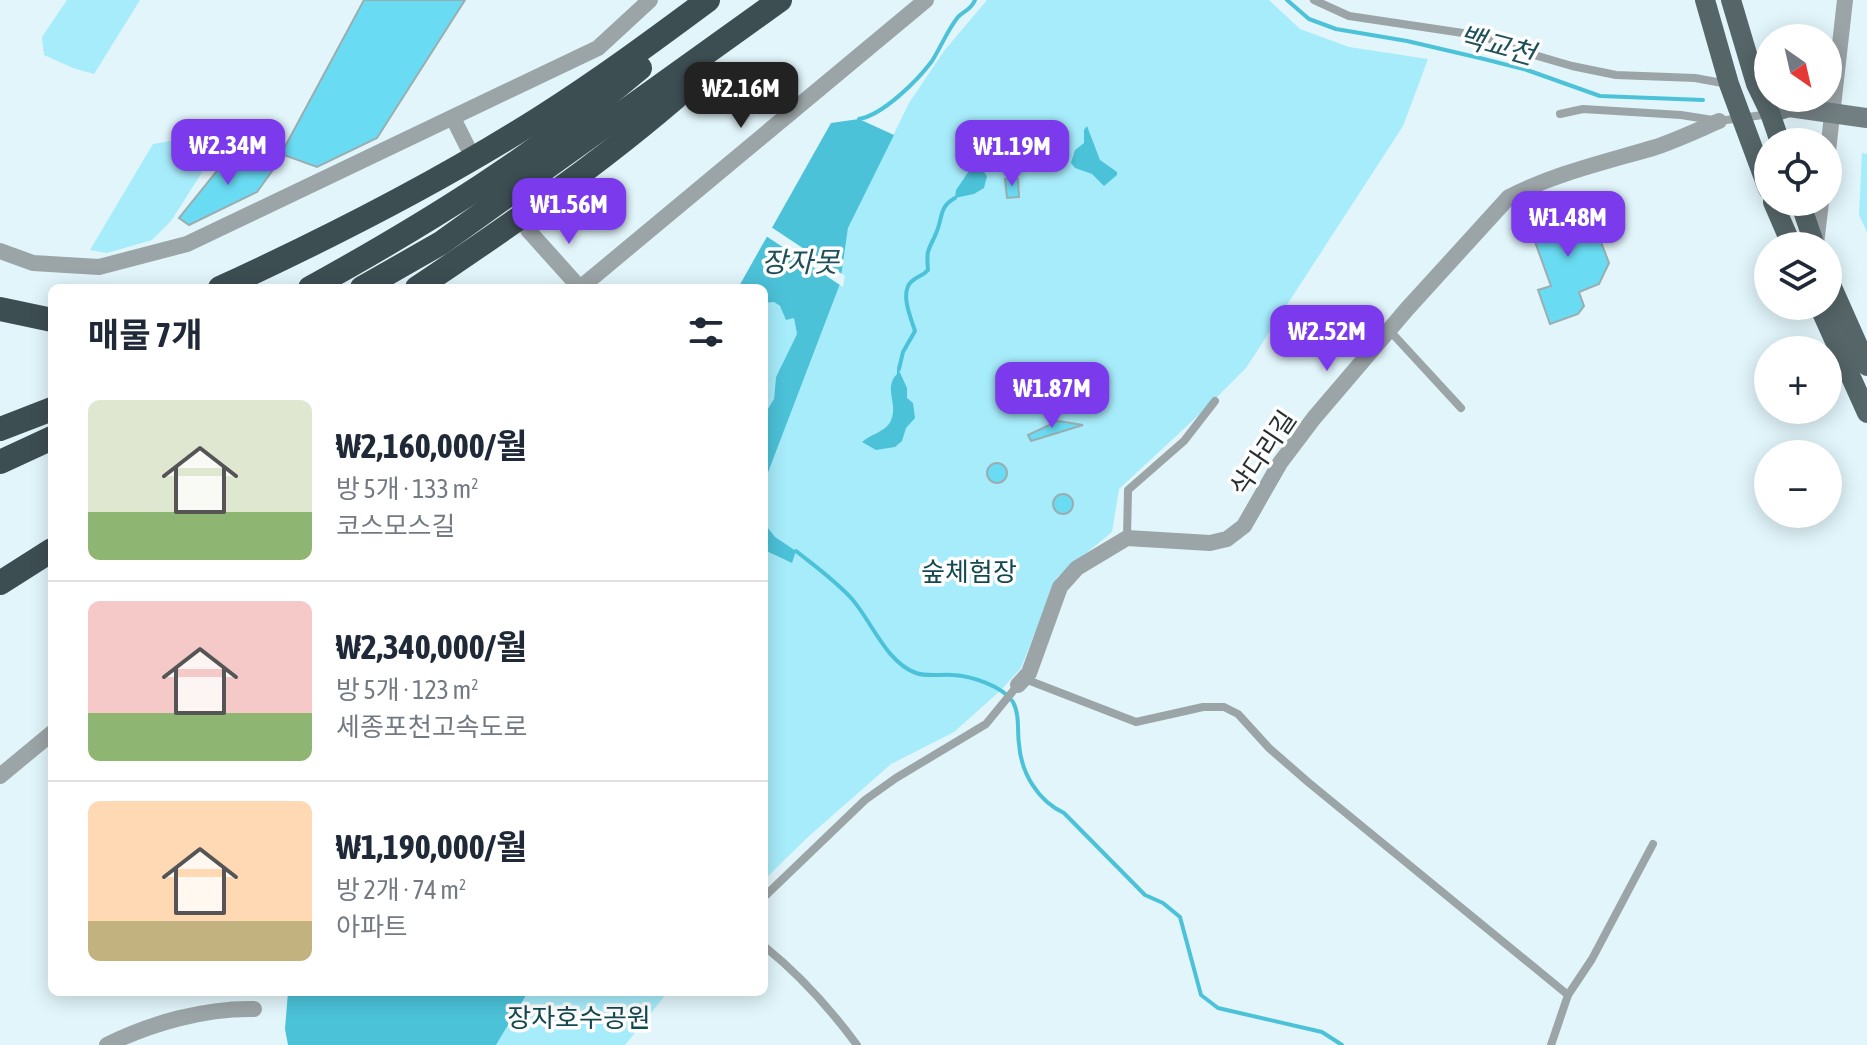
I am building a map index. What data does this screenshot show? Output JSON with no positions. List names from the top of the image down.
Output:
{
  "streets": {
    "street": ["삭다리길"]
  },
  "water": ["백교천", "장자못"],
  "parks": ["숲체험장", "장자호수공원"],
  "north": "bottom right",
  "page": {
    "map_buttons": ["+", "−"],
    "price": [
      "₩2.16M",
      "₩2.34M",
      "₩1.19M",
      "₩1.56M",
      "₩1.48M",
      "₩2.52M",
      "₩1.87M"
    ],
    "heading": "매물 7개",
    "list": [
      {
        "name": "₩2,160,000/월",
        "note": "방 5개 · 133 m² · 코스모스길"
      },
      {
        "name": "₩2,340,000/월",
        "note": "방 5개 · 123 m² · 세종포천고속도로"
      },
      {
        "name": "₩1,190,000/월",
        "note": "방 2개 · 74 m² · 아파트"
      }
    ]
  }
}
